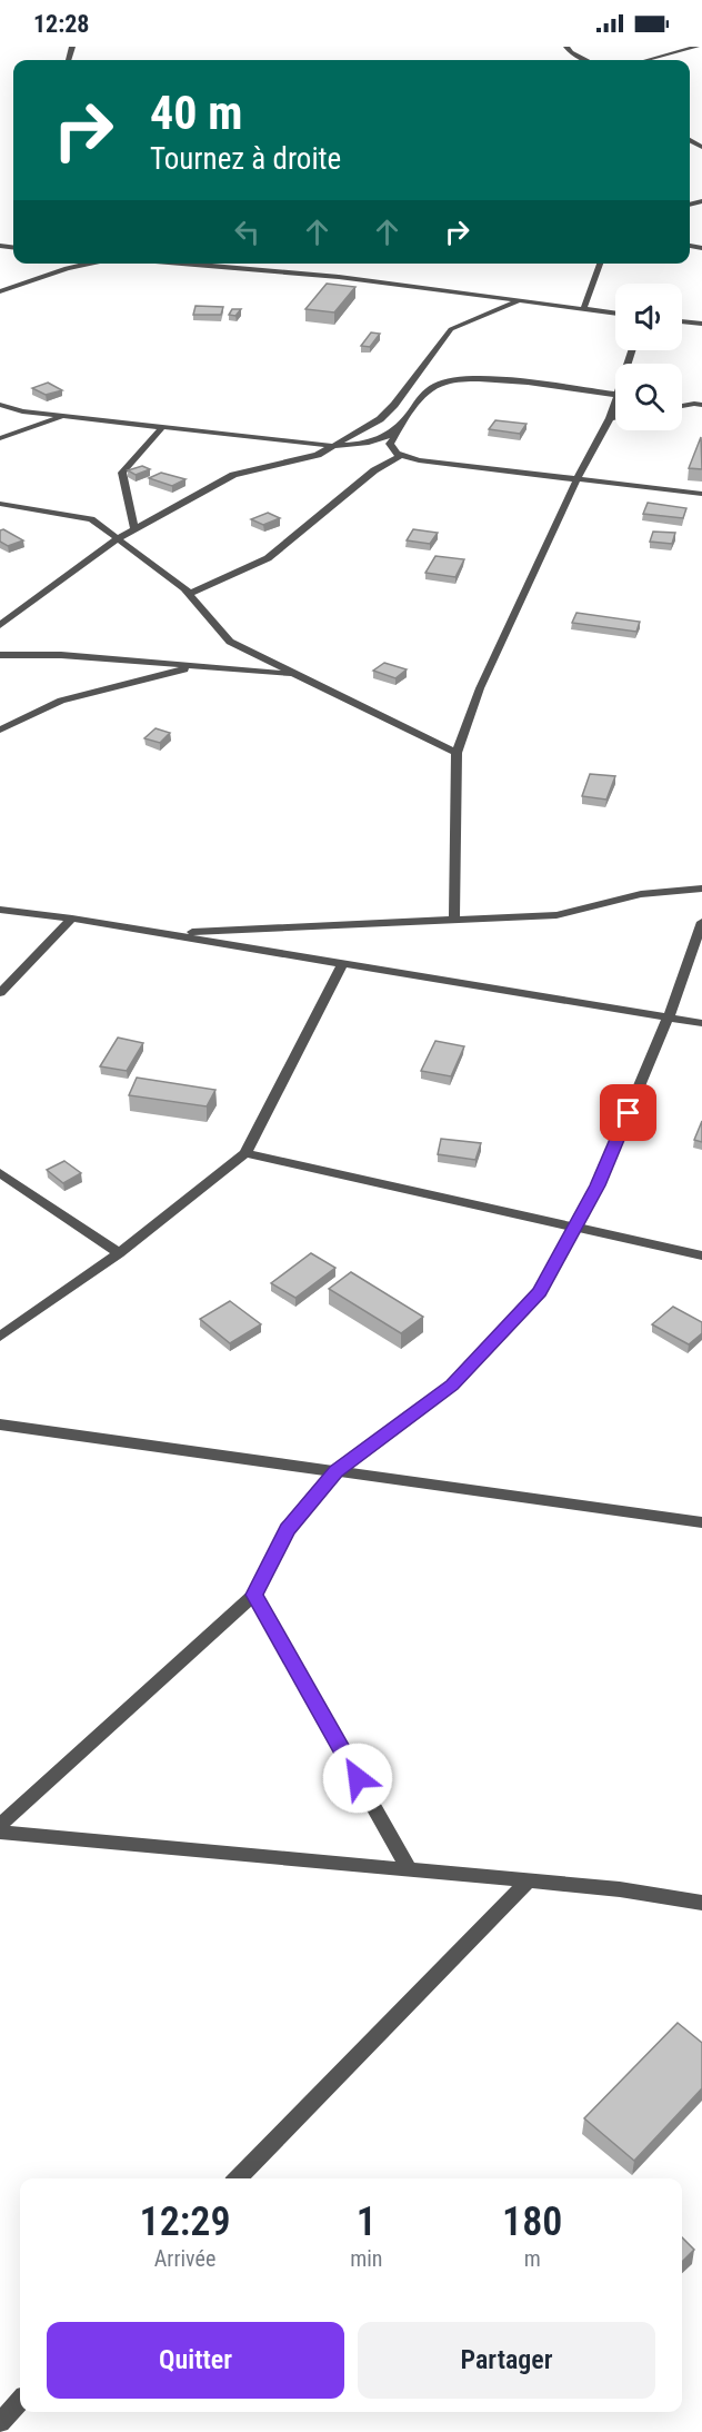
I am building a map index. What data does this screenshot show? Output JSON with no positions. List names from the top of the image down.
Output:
{
  "page": {
    "status": "12:28",
    "turn": ["40 m", "Tournez à droite"],
    "eta": [
      "12:29",
      "Arrivée",
      "1",
      "min",
      "180",
      "m"
    ],
    "buttons": ["Quitter", "Partager"]
  }
}
